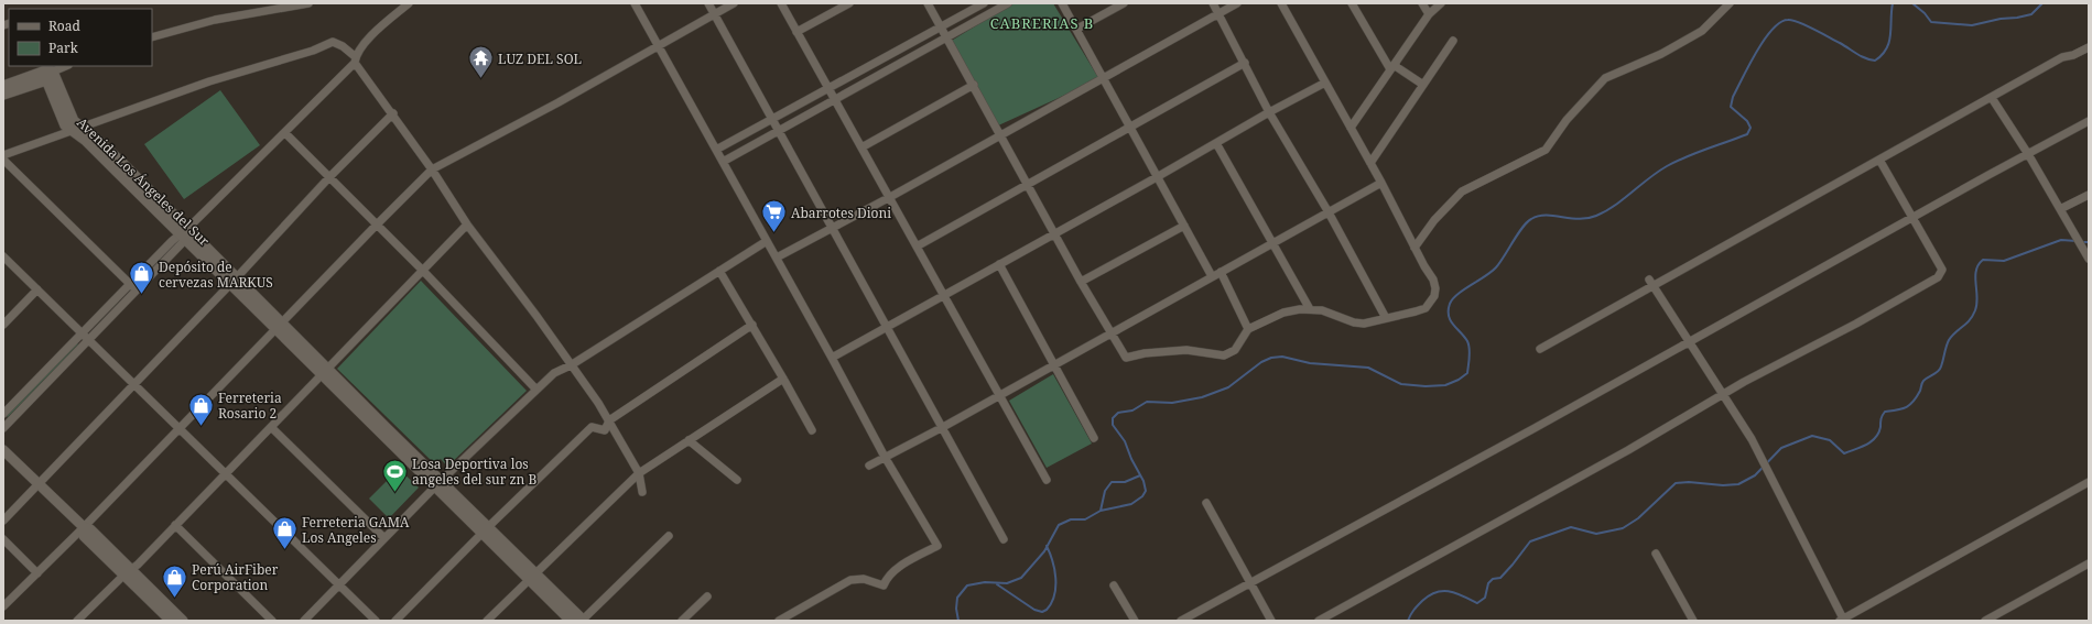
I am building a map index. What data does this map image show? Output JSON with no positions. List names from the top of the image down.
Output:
{
  "streets": {
    "street": ["Avenida Los Ángeles del Sur"]
  },
  "districts": ["CABRERIAS B"],
  "places": {
    "temple": ["LUZ DEL SOL"],
    "supermarket": ["Abarrotes Dioni"],
    "shop": [
      "Depósito de cervezas MARKUS",
      "Ferreteria Rosario 2",
      "Ferreteria GAMA Los Angeles",
      "Perú AirFiber Corporation"
    ],
    "sports": ["Losa Deportiva los angeles del sur zn B"]
  },
  "legend": ["Road", "Park"]
}
